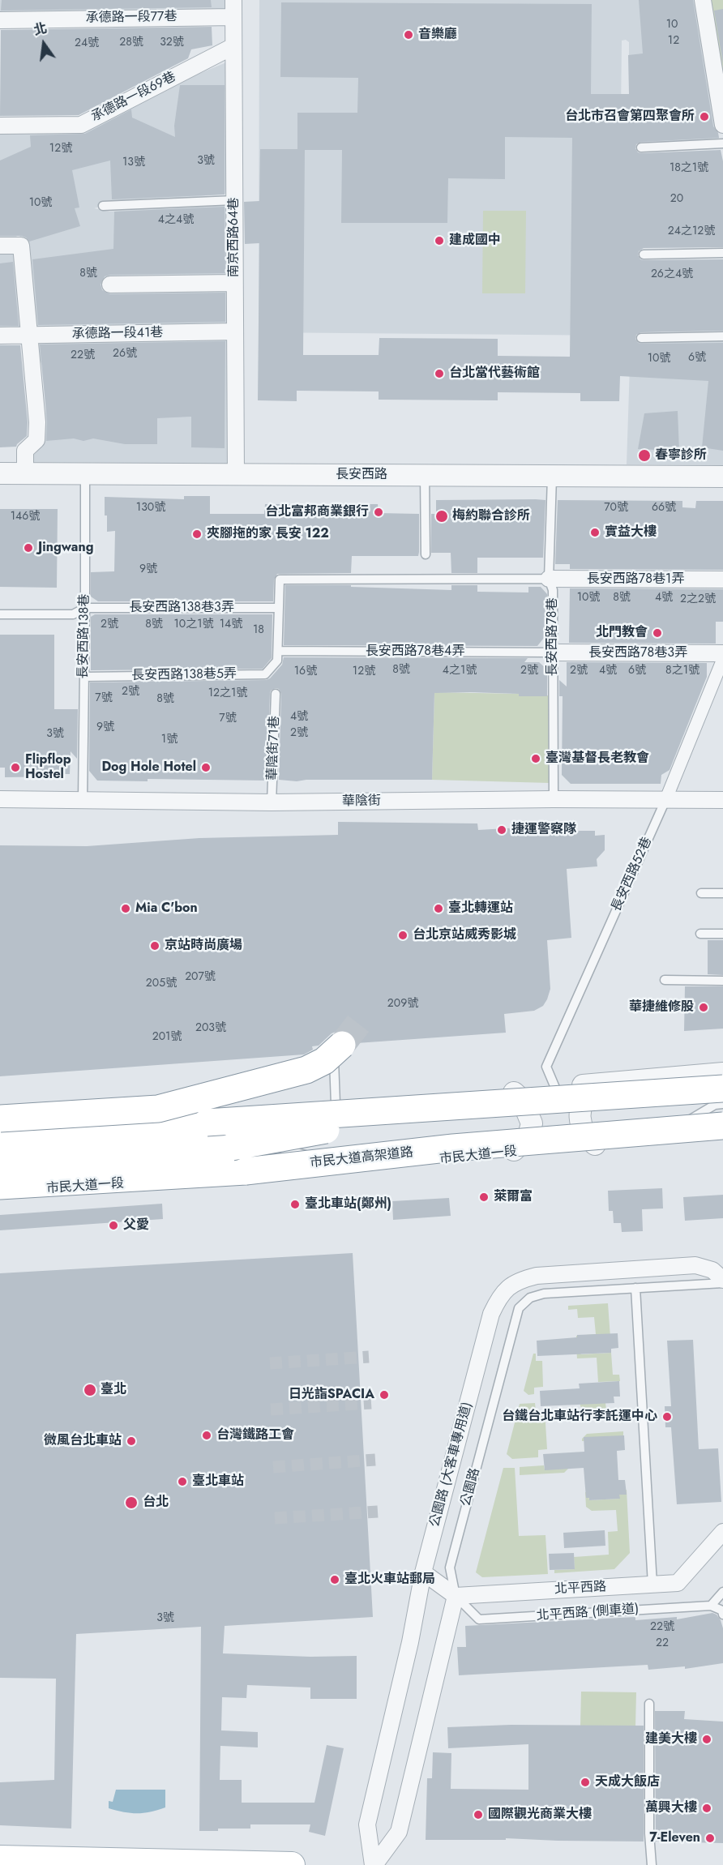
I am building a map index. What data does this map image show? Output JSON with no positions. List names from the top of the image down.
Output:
{
  "streets": {
    "highway": ["市民大道高架道路"],
    "street": [
      "承德路一段77巷",
      "承德路一段69巷",
      "南京西路64巷",
      "承德路一段41巷",
      "長安西路",
      "長安西路78巷1弄",
      "長安西路78巷3弄",
      "華陰街",
      "長安西路52巷",
      "市民大道一段",
      "公園路 (大客車專用道)",
      "公園路",
      "北平西路"
    ],
    "lane": [
      "長安西路138巷3弄",
      "長安西路138巷",
      "長安西路78巷",
      "長安西路78巷4弄",
      "長安西路138巷5弄",
      "華陰街71巷",
      "北平西路 (側車道)"
    ]
  },
  "crossings": [
    ["承德路一段77巷", "南京西路64巷"],
    ["承德路一段69巷", "南京西路64巷"],
    ["南京西路64巷", "承德路一段41巷"],
    ["南京西路64巷", "長安西路"],
    ["長安西路", "長安西路138巷"],
    ["長安西路", "長安西路78巷"],
    ["長安西路78巷1弄", "長安西路78巷"],
    ["長安西路138巷3弄", "長安西路138巷"],
    ["長安西路138巷", "長安西路138巷5弄"],
    ["長安西路138巷", "華陰街"],
    ["長安西路78巷", "長安西路78巷4弄"],
    ["長安西路78巷", "長安西路78巷3弄"],
    ["長安西路78巷", "華陰街"],
    ["長安西路78巷4弄", "長安西路78巷3弄"],
    ["長安西路78巷4弄", "長安西路138巷5弄"],
    ["華陰街71巷", "華陰街"],
    ["華陰街", "長安西路52巷"],
    ["公園路 (大客車專用道)", "公園路"],
    ["公園路", "北平西路"],
    ["公園路", "北平西路 (側車道)"],
    ["北平西路", "北平西路 (側車道)"]
  ],
  "places": [
    "音樂廳",
    "台北市召會第四聚會所",
    "建成國中",
    "台北當代藝術館",
    "春寧診所",
    "台北富邦商業銀行",
    "梅約聯合診所",
    "實益大樓",
    "夾腳拖的家 長安 122",
    "Jingwang",
    "北門教會",
    "臺灣基督長老教會",
    "Flipflop Hostel",
    "Dog Hole Hotel",
    "捷運警察隊",
    "Mia C'bon",
    "臺北轉運站",
    "台北京站威秀影城",
    "京站時尚廣場",
    "華捷維修股",
    "萊爾富",
    "臺北車站(鄭州)",
    "父愛",
    "臺北",
    "日光詣SPACIA",
    "台鐵台北車站行李託運中心",
    "台灣鐵路工會",
    "微風台北車站",
    "臺北車站",
    "台北",
    "臺北火車站郵局",
    "建美大樓",
    "天成大飯店",
    "萬興大樓",
    "國際觀光商業大樓",
    "7-Eleven"
  ],
  "house_numbers": [
    "10",
    "12",
    "28號",
    "32號",
    "24號",
    "12號",
    "3號",
    "13號",
    "18之1號",
    "20",
    "10號",
    "4之4號",
    "24之12號",
    "8號",
    "26之4號",
    "26號",
    "22號",
    "6號",
    "10號",
    "130號",
    "70號",
    "66號",
    "146號",
    "9號",
    "10號",
    "8號",
    "4號",
    "2之2號",
    "2號",
    "8號",
    "10之1號",
    "14號",
    "18",
    "8號",
    "4之1號",
    "2號",
    "2號",
    "4號",
    "6號",
    "8之1號",
    "16號",
    "12號",
    "2號",
    "12之1號",
    "7號",
    "8號",
    "4號",
    "7號",
    "9號",
    "2號",
    "3號",
    "1號",
    "207號",
    "205號",
    "209號",
    "203號",
    "201號",
    "3號",
    "22號",
    "22"
  ],
  "north": "top"
}
